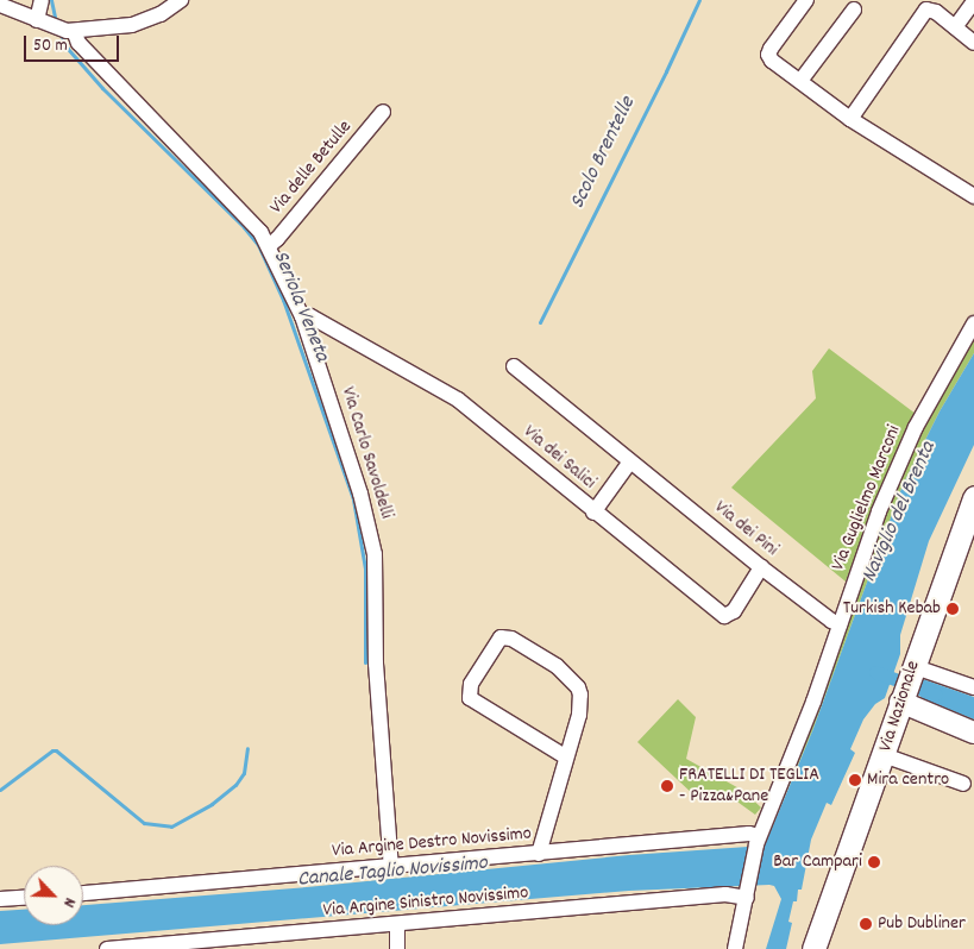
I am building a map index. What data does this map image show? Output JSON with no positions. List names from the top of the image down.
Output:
{
  "streets": {
    "main road": ["Via Nazionale"],
    "street": [
      "Via delle Betulle",
      "Via Carlo Savoldelli",
      "Via dei Salici",
      "Via Guglielmo Marconi",
      "Via dei Pini",
      "Via Argine Destro Novissimo",
      "Via Argine Sinistro Novissimo"
    ]
  },
  "crossings": [
    ["Via delle Betulle", "Via Carlo Savoldelli"],
    ["Via Carlo Savoldelli", "Via dei Salici"],
    ["Via Carlo Savoldelli", "Via Argine Destro Novissimo"],
    ["Via dei Salici", "Via dei Pini"],
    ["Via Guglielmo Marconi", "Via dei Pini"],
    ["Via Guglielmo Marconi", "Via Argine Destro Novissimo"],
    ["Via Guglielmo Marconi", "Via Argine Sinistro Novissimo"]
  ],
  "water": [
    "Scolo Brentelle",
    "Seriola Veneta",
    "Naviglio del Brenta",
    "Canale Taglio Novissimo"
  ],
  "places": [
    "Turkish Kebab",
    "Mira centro",
    "FRATELLI DI TEGLIA - Pizza&Pane",
    "Bar Campari",
    "Pub Dubliner"
  ],
  "scale_bar": "50 m",
  "north": "bottom right"
}
